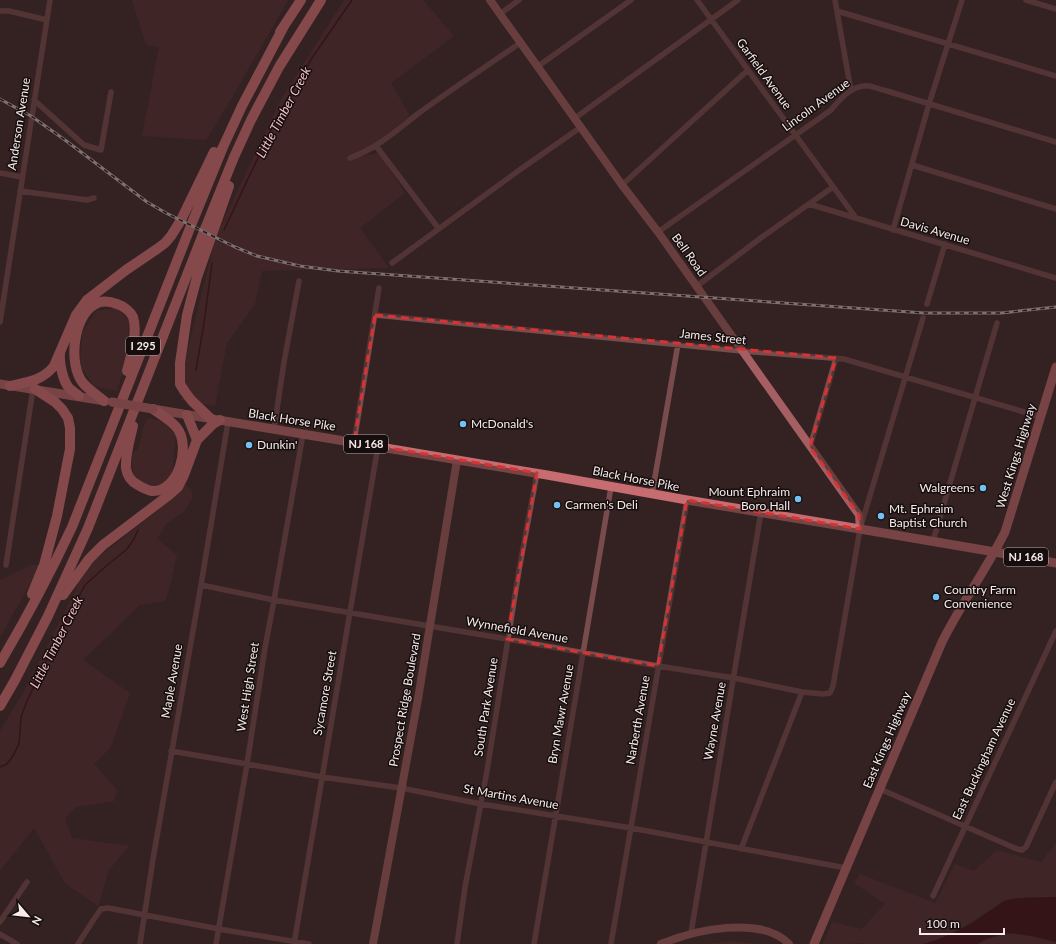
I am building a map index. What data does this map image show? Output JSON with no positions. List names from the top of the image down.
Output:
{
  "streets": {
    "highway": ["I 295"],
    "main road": [
      "Black Horse Pike",
      "NJ 168",
      "West Kings Highway",
      "East Kings Highway"
    ],
    "street": [
      "Garfield Avenue",
      "Lincoln Avenue",
      "Anderson Avenue",
      "Davis Avenue",
      "Bell Road",
      "James Street",
      "Wynnefield Avenue",
      "Maple Avenue",
      "West High Street",
      "Sycamore Street",
      "Prospect Ridge Boulevard",
      "South Park Avenue",
      "Bryn Mawr Avenue",
      "Narberth Avenue",
      "Wayne Avenue",
      "East Buckingham Avenue",
      "St Martins Avenue"
    ]
  },
  "crossings": [
    ["Garfield Avenue", "Lincoln Avenue"],
    ["Garfield Avenue", "Davis Avenue"],
    ["Lincoln Avenue", "Bell Road"],
    ["Bell Road", "James Street"],
    ["Bell Road", "Black Horse Pike"],
    ["Bell Road", "Wynnefield Avenue"],
    ["James Street", "West Kings Highway"],
    ["Black Horse Pike", "NJ 168"],
    ["Black Horse Pike", "West Kings Highway"],
    ["Black Horse Pike", "Wynnefield Avenue"],
    ["Black Horse Pike", "Maple Avenue"],
    ["Black Horse Pike", "West High Street"],
    ["Black Horse Pike", "Sycamore Street"],
    ["Black Horse Pike", "Prospect Ridge Boulevard"],
    ["Black Horse Pike", "South Park Avenue"],
    ["Black Horse Pike", "Bryn Mawr Avenue"],
    ["Black Horse Pike", "Narberth Avenue"],
    ["Black Horse Pike", "Wayne Avenue"],
    ["Black Horse Pike", "East Kings Highway"],
    ["NJ 168", "Maple Avenue"],
    ["West Kings Highway", "East Kings Highway"],
    ["Wynnefield Avenue", "Maple Avenue"],
    ["Wynnefield Avenue", "West High Street"],
    ["Wynnefield Avenue", "Sycamore Street"],
    ["Wynnefield Avenue", "Prospect Ridge Boulevard"],
    ["Wynnefield Avenue", "South Park Avenue"],
    ["Wynnefield Avenue", "Bryn Mawr Avenue"],
    ["Wynnefield Avenue", "Narberth Avenue"],
    ["Wynnefield Avenue", "Wayne Avenue"],
    ["Maple Avenue", "St Martins Avenue"],
    ["West High Street", "St Martins Avenue"],
    ["Sycamore Street", "St Martins Avenue"],
    ["Prospect Ridge Boulevard", "St Martins Avenue"],
    ["South Park Avenue", "St Martins Avenue"],
    ["Bryn Mawr Avenue", "St Martins Avenue"],
    ["Narberth Avenue", "St Martins Avenue"],
    ["Wayne Avenue", "St Martins Avenue"],
    ["East Kings Highway", "St Martins Avenue"]
  ],
  "water": ["Little Timber Creek"],
  "places": [
    "McDonald's",
    "Dunkin'",
    "Walgreens",
    "Mount Ephraim Boro Hall",
    "Carmen's Deli",
    "Mt. Ephraim Baptist Church",
    "Country Farm Convenience"
  ],
  "scale_bar": "100 m",
  "north": "bottom right"
}
